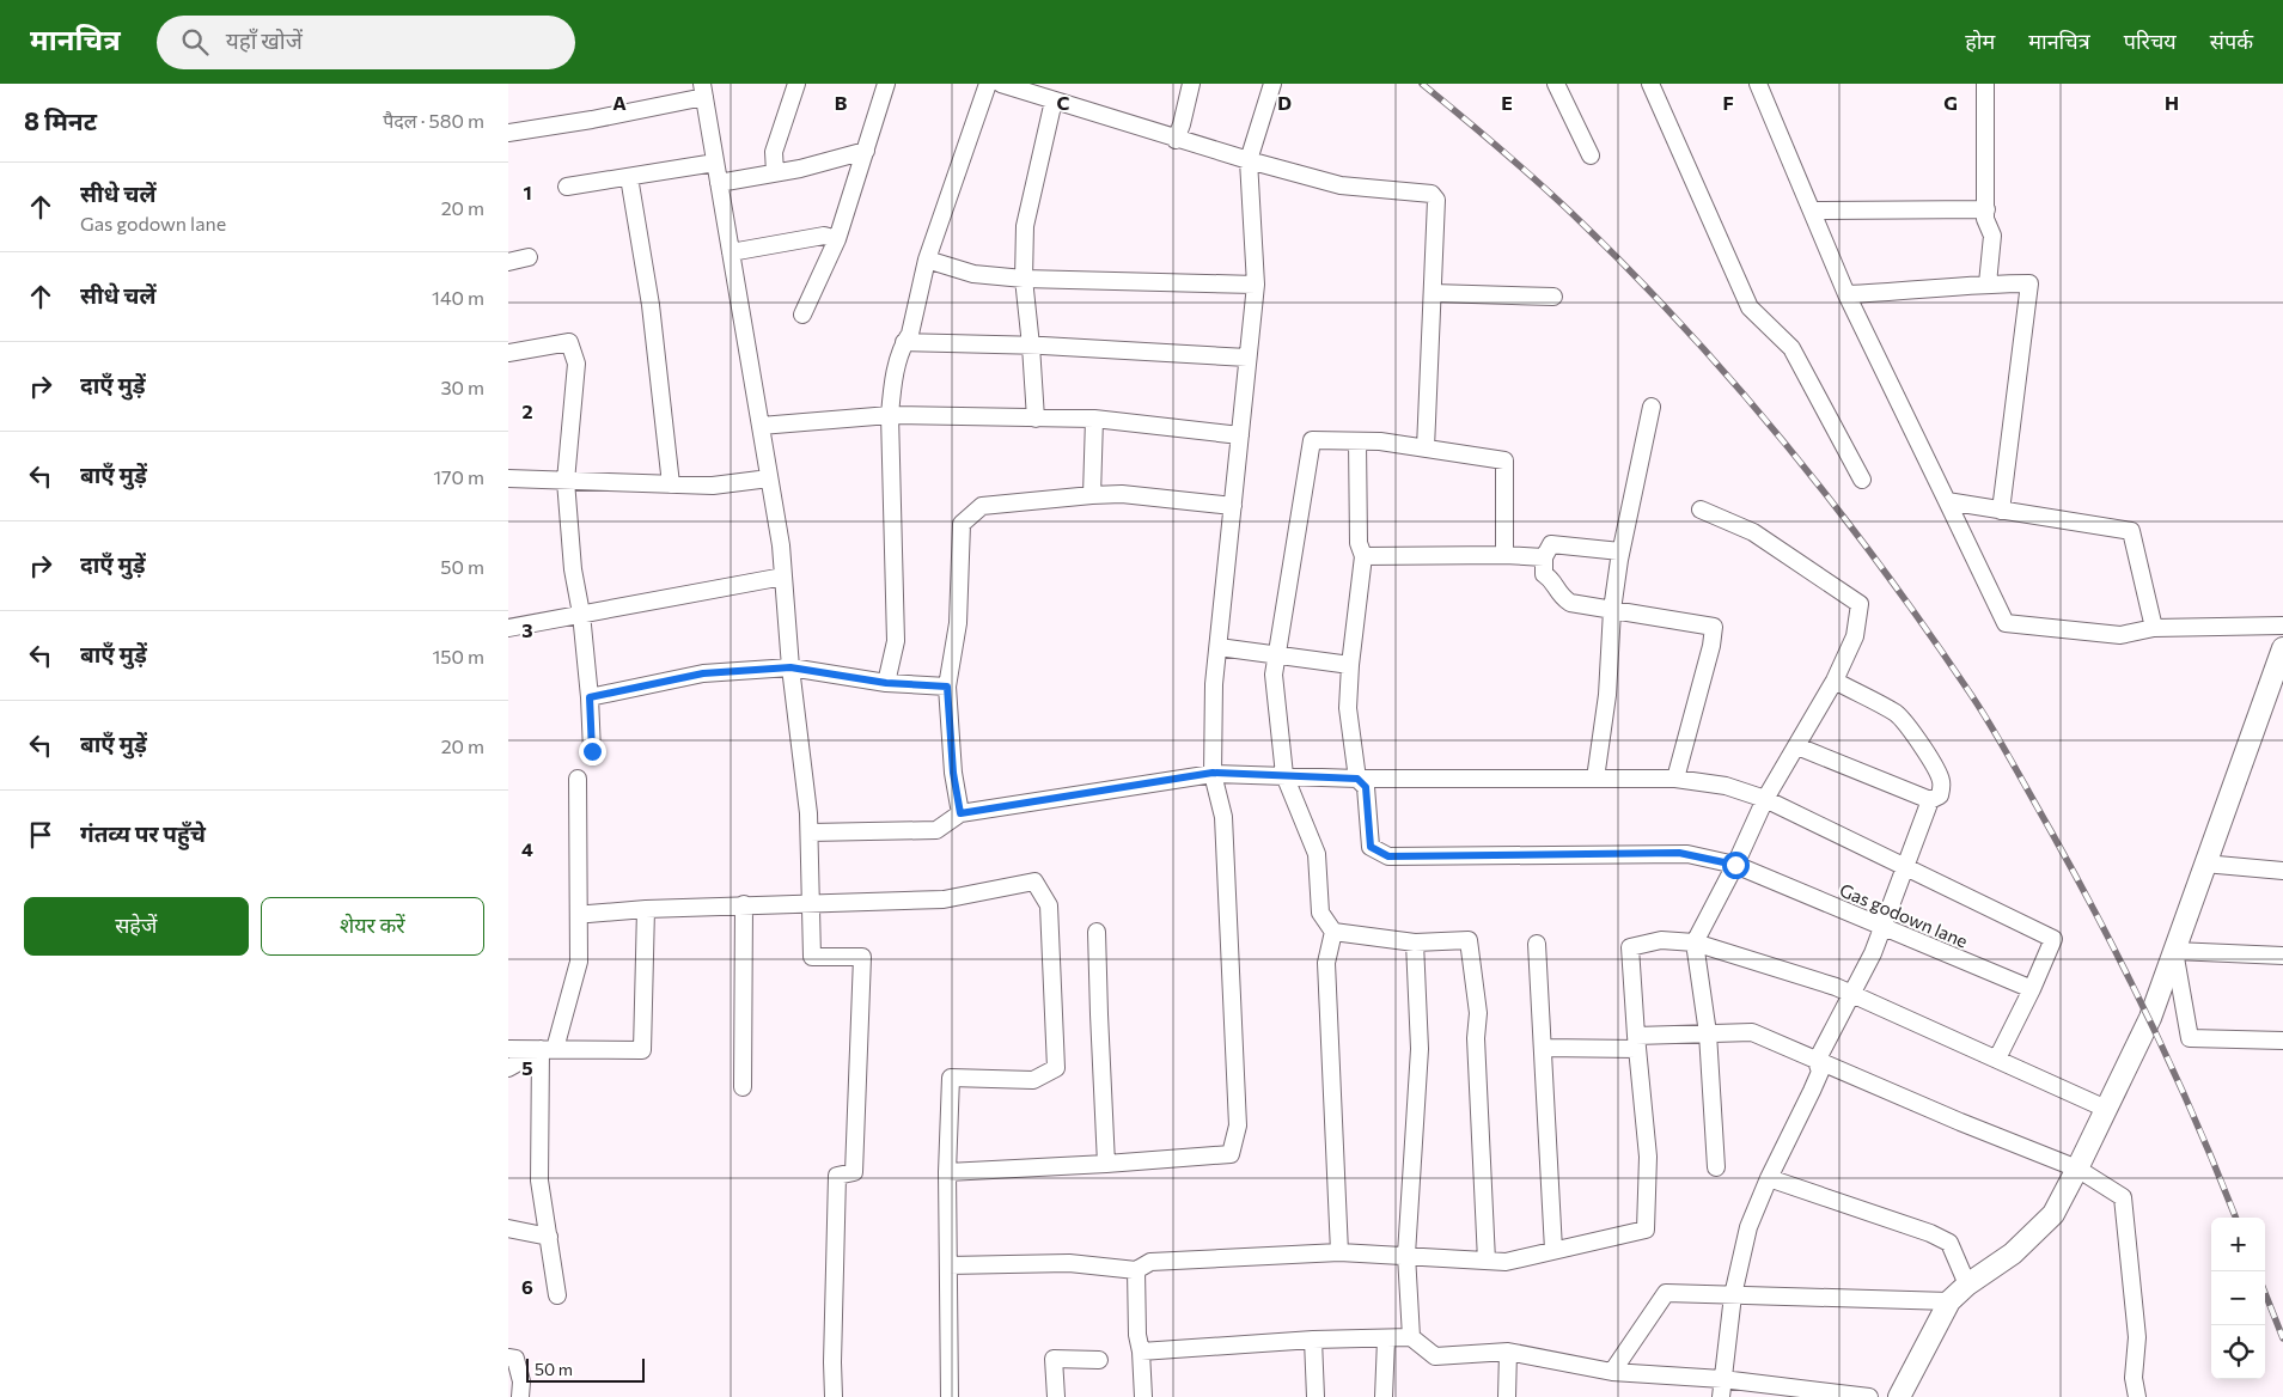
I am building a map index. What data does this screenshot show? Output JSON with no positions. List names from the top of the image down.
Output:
{
  "streets": {
    "street": ["Gas godown lane"]
  },
  "scale_bar": "50 m",
  "page": {
    "header": "मानचित्र",
    "search": "यहाँ खोजें",
    "nav": [
      "होम",
      "मानचित्र",
      "परिचय",
      "संपर्क"
    ],
    "heading": ["8 मिनट", "पैदल · 580 m"],
    "list": [
      ["सीधे चलें", "Gas godown lane", "20 m"],
      ["सीधे चलें", "140 m"],
      ["दाएँ मुड़ें", "30 m"],
      ["बाएँ मुड़ें", "170 m"],
      ["दाएँ मुड़ें", "50 m"],
      ["बाएँ मुड़ें", "150 m"],
      ["बाएँ मुड़ें", "20 m"],
      "गंतव्य पर पहुँचे"
    ],
    "buttons": ["सहेजें", "शेयर करें"],
    "map_buttons": ["+", "−"],
    "scale": "50 m"
  },
  "grid": {
    "columns": [
      "A",
      "B",
      "C",
      "D",
      "E",
      "F",
      "G",
      "H"
    ],
    "rows": [
      "1",
      "2",
      "3",
      "4",
      "5",
      "6"
    ]
  }
}
